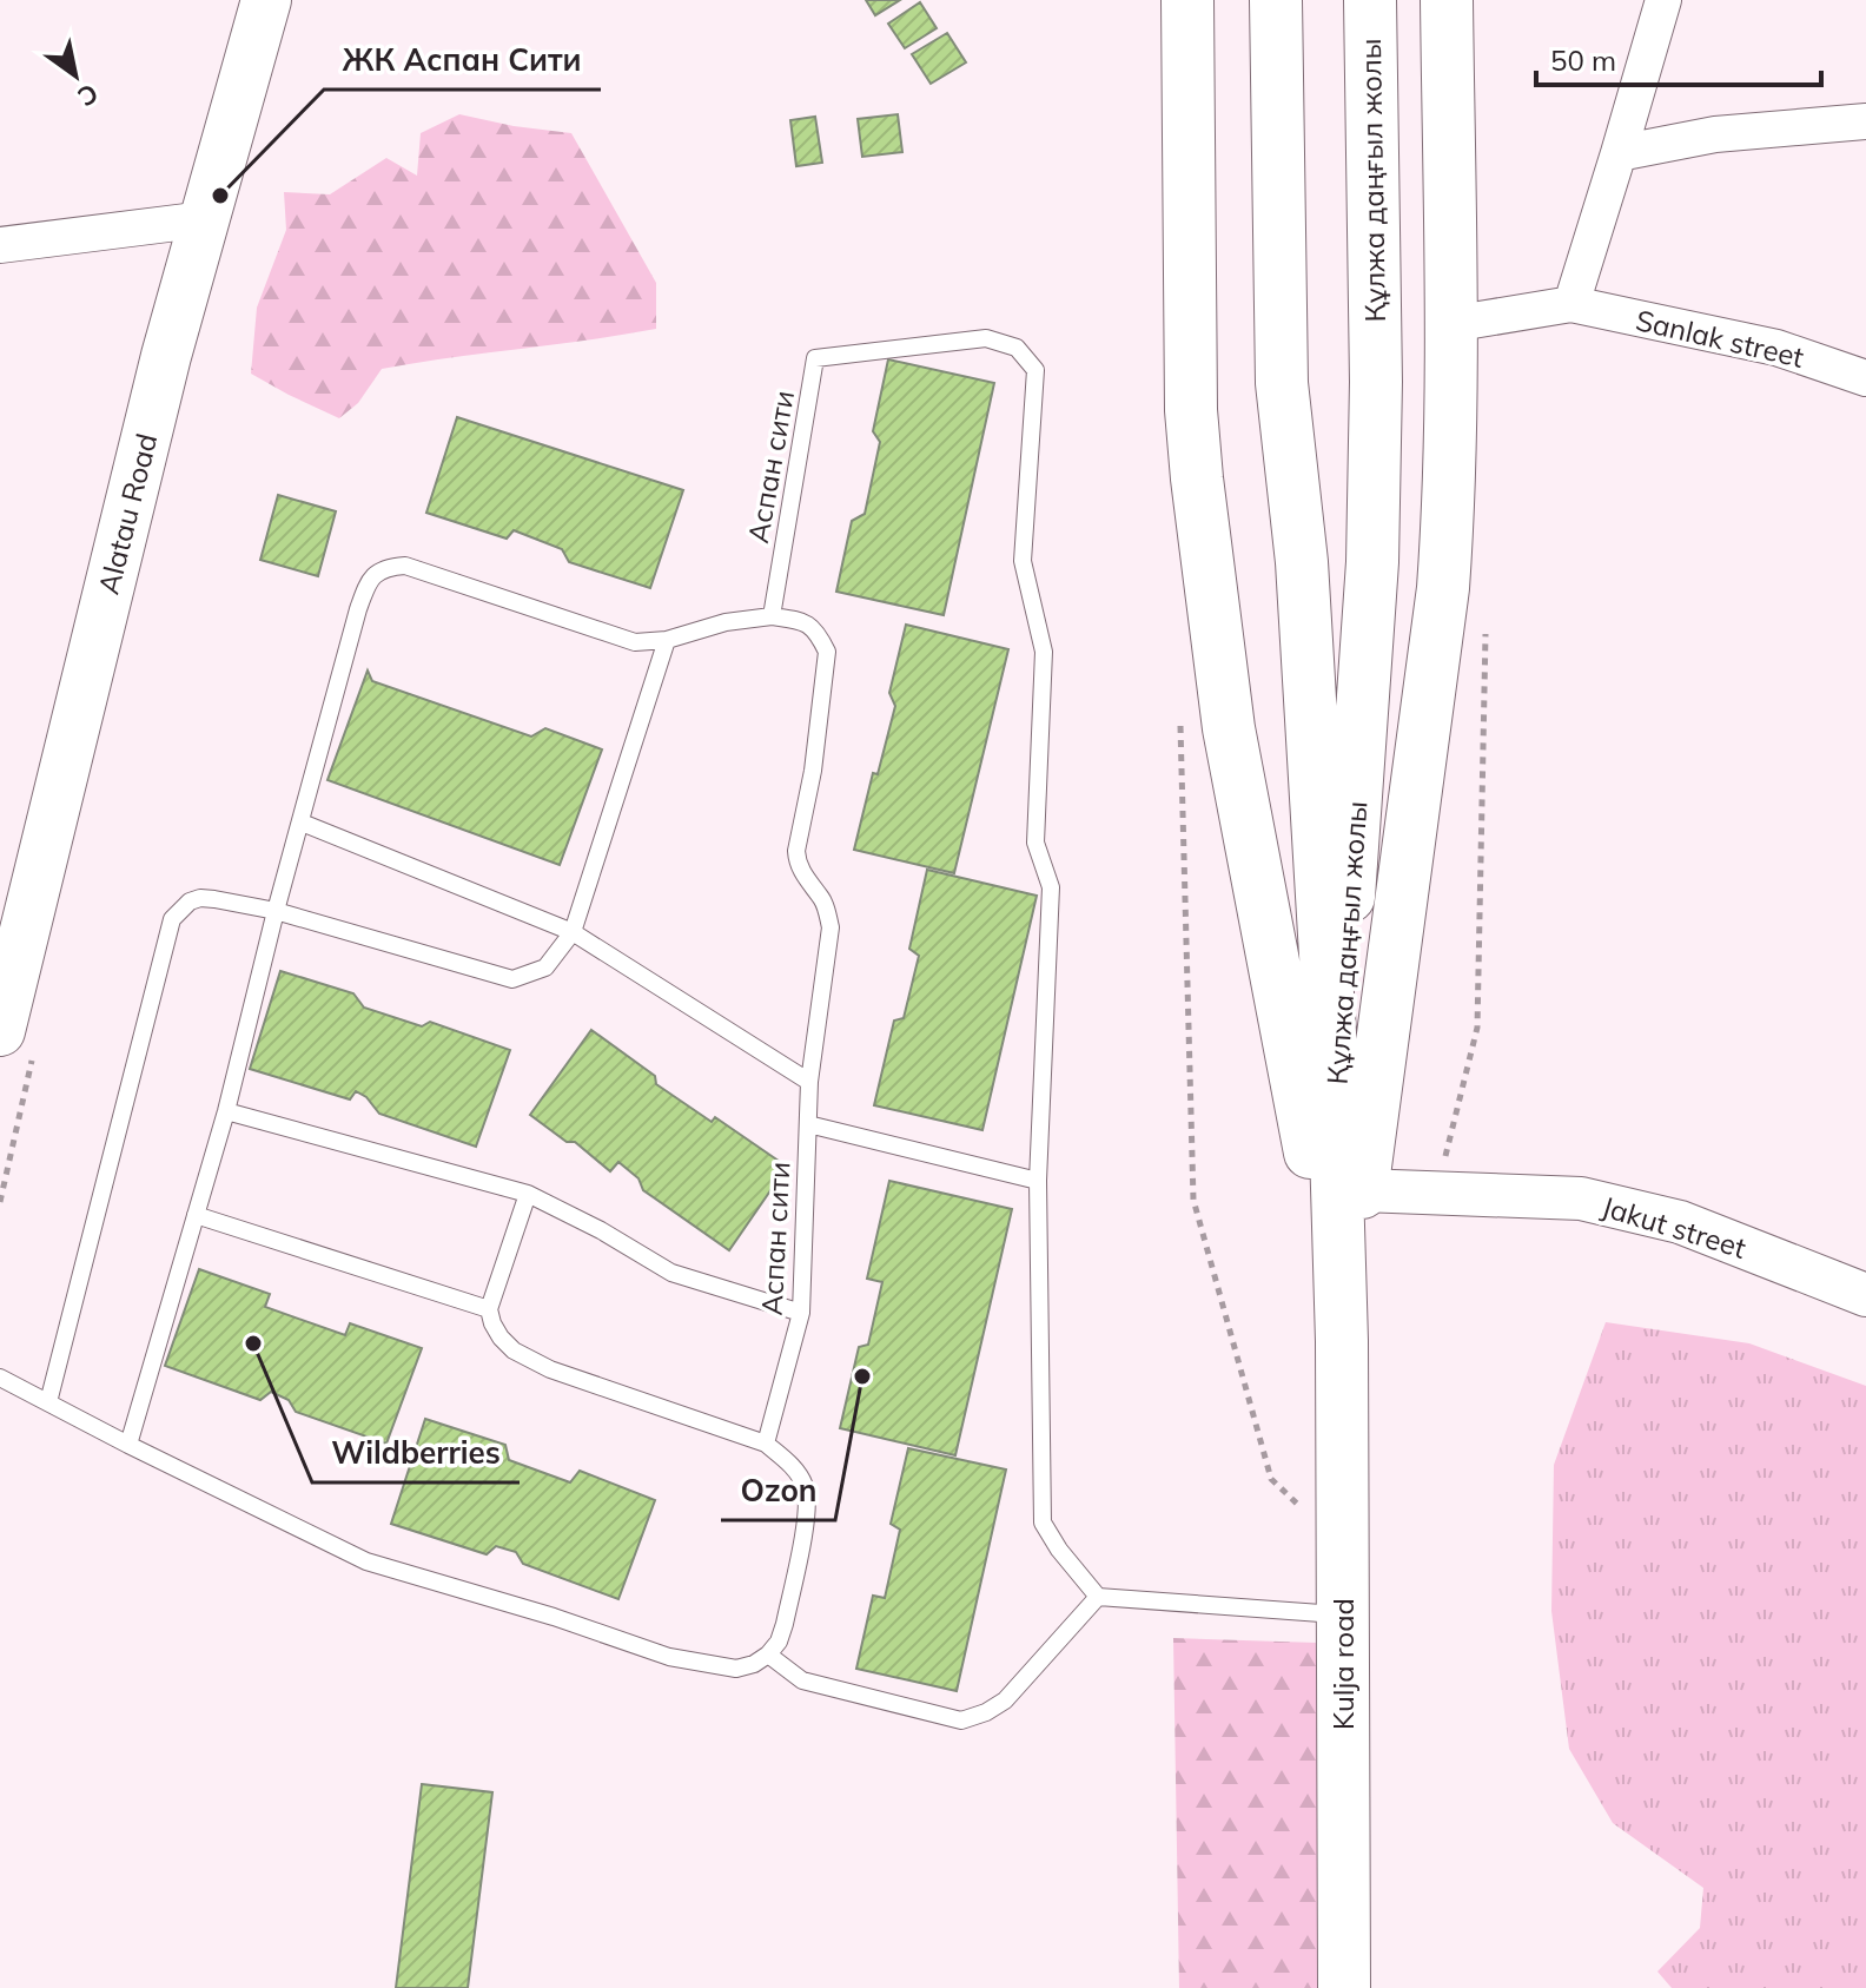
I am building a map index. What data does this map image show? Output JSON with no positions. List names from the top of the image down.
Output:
{
  "streets": {
    "main road": ["Құлжа даңғыл жолы", "Alatau Road", "Kulja road"],
    "street": ["Sanlak street", "Jakut street"],
    "lane": ["Аспан сити"]
  },
  "places": ["ЖК Аспан Сити", "Wildberries", "Ozon"],
  "scale_bar": "50 m",
  "north": "bottom right"
}
